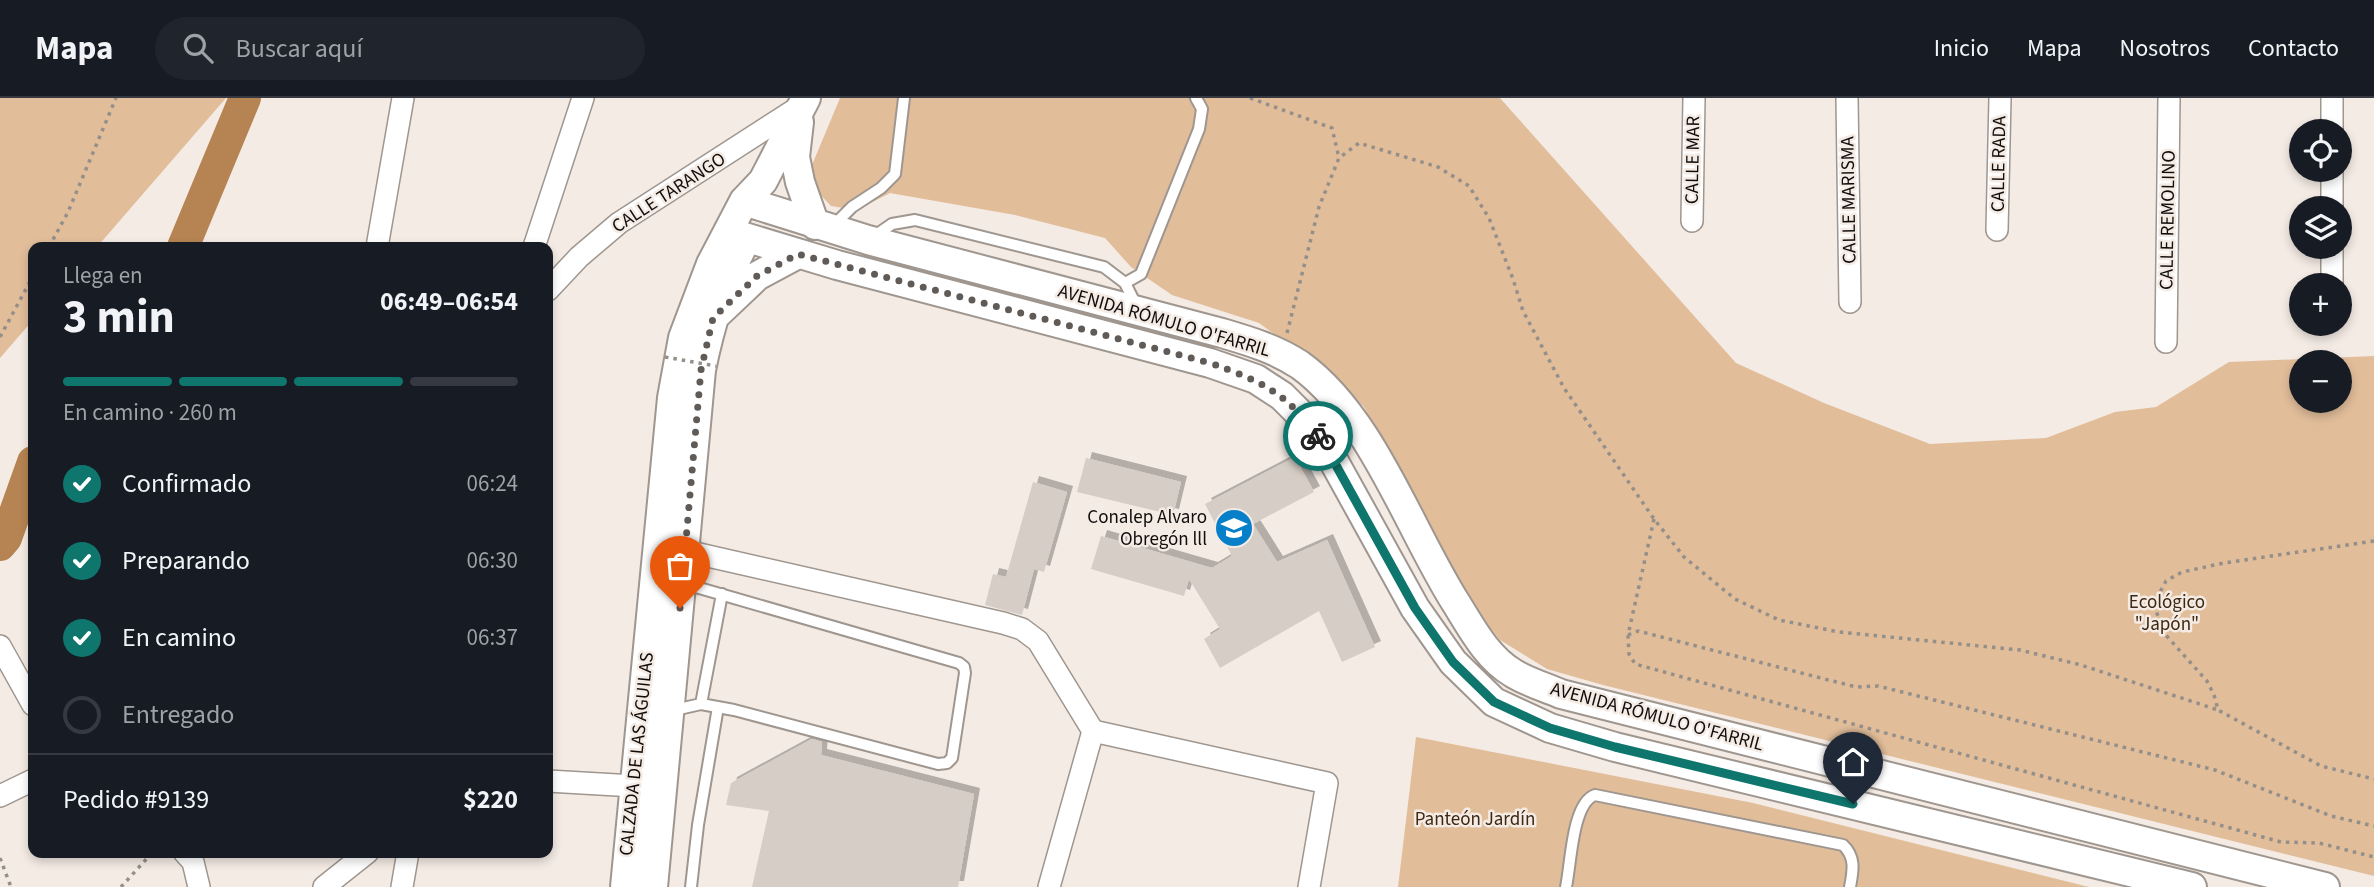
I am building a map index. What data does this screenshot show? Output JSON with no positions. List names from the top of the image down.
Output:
{
  "streets": {
    "main road": ["AVENIDA RÓMULO O'FARRIL", "CALZADA DE LAS ÁGUILAS"],
    "street": [
      "CALLE MAR",
      "CALLE RADA",
      "CALLE TARANGO",
      "CALLE MARISMA",
      "CALLE REMOLINO"
    ]
  },
  "crossings": [
    ["CALLE TARANGO", "CALZADA DE LAS ÁGUILAS"],
    ["AVENIDA RÓMULO O'FARRIL", "CALZADA DE LAS ÁGUILAS"]
  ],
  "parks": ["Ecológico \"Japón\"", "Panteón Jardín"],
  "places": {
    "school or university": ["Conalep Alvaro Obregón lll"]
  },
  "page": {
    "header": "Mapa",
    "search": "Buscar aquí",
    "nav": [
      "Inicio",
      "Mapa",
      "Nosotros",
      "Contacto"
    ],
    "map_buttons": ["+", "−"],
    "heading": ["3 min", "Llega en", "06:49–06:54"],
    "panel": ["Pedido #9139", "$220"],
    "bar": "En camino · 260 m",
    "list": [
      ["Confirmado", "06:24"],
      ["Preparando", "06:30"],
      ["En camino", "06:37"],
      "Entregado"
    ]
  }
}
